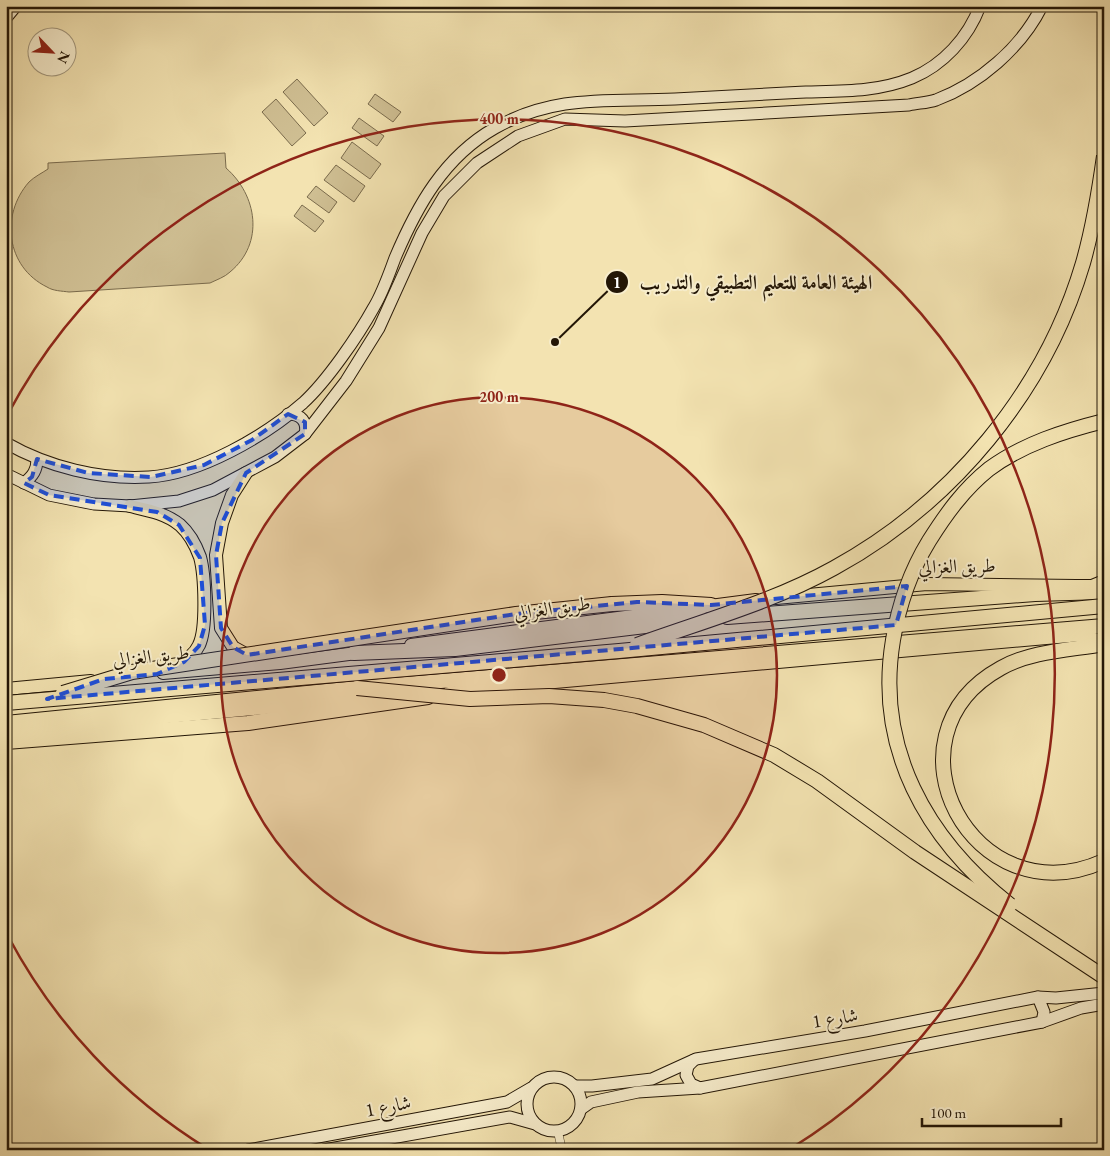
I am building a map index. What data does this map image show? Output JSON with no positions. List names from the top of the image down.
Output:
{
  "streets": {
    "highway": ["طريق الغزالي"],
    "street": ["شارع 1"]
  },
  "places": ["الهيئة العامة للتعليم التطبيقي والتدريب"],
  "scale_bar": "100 m",
  "north": "bottom right",
  "rings": ["400 m", "200 m"]
}
